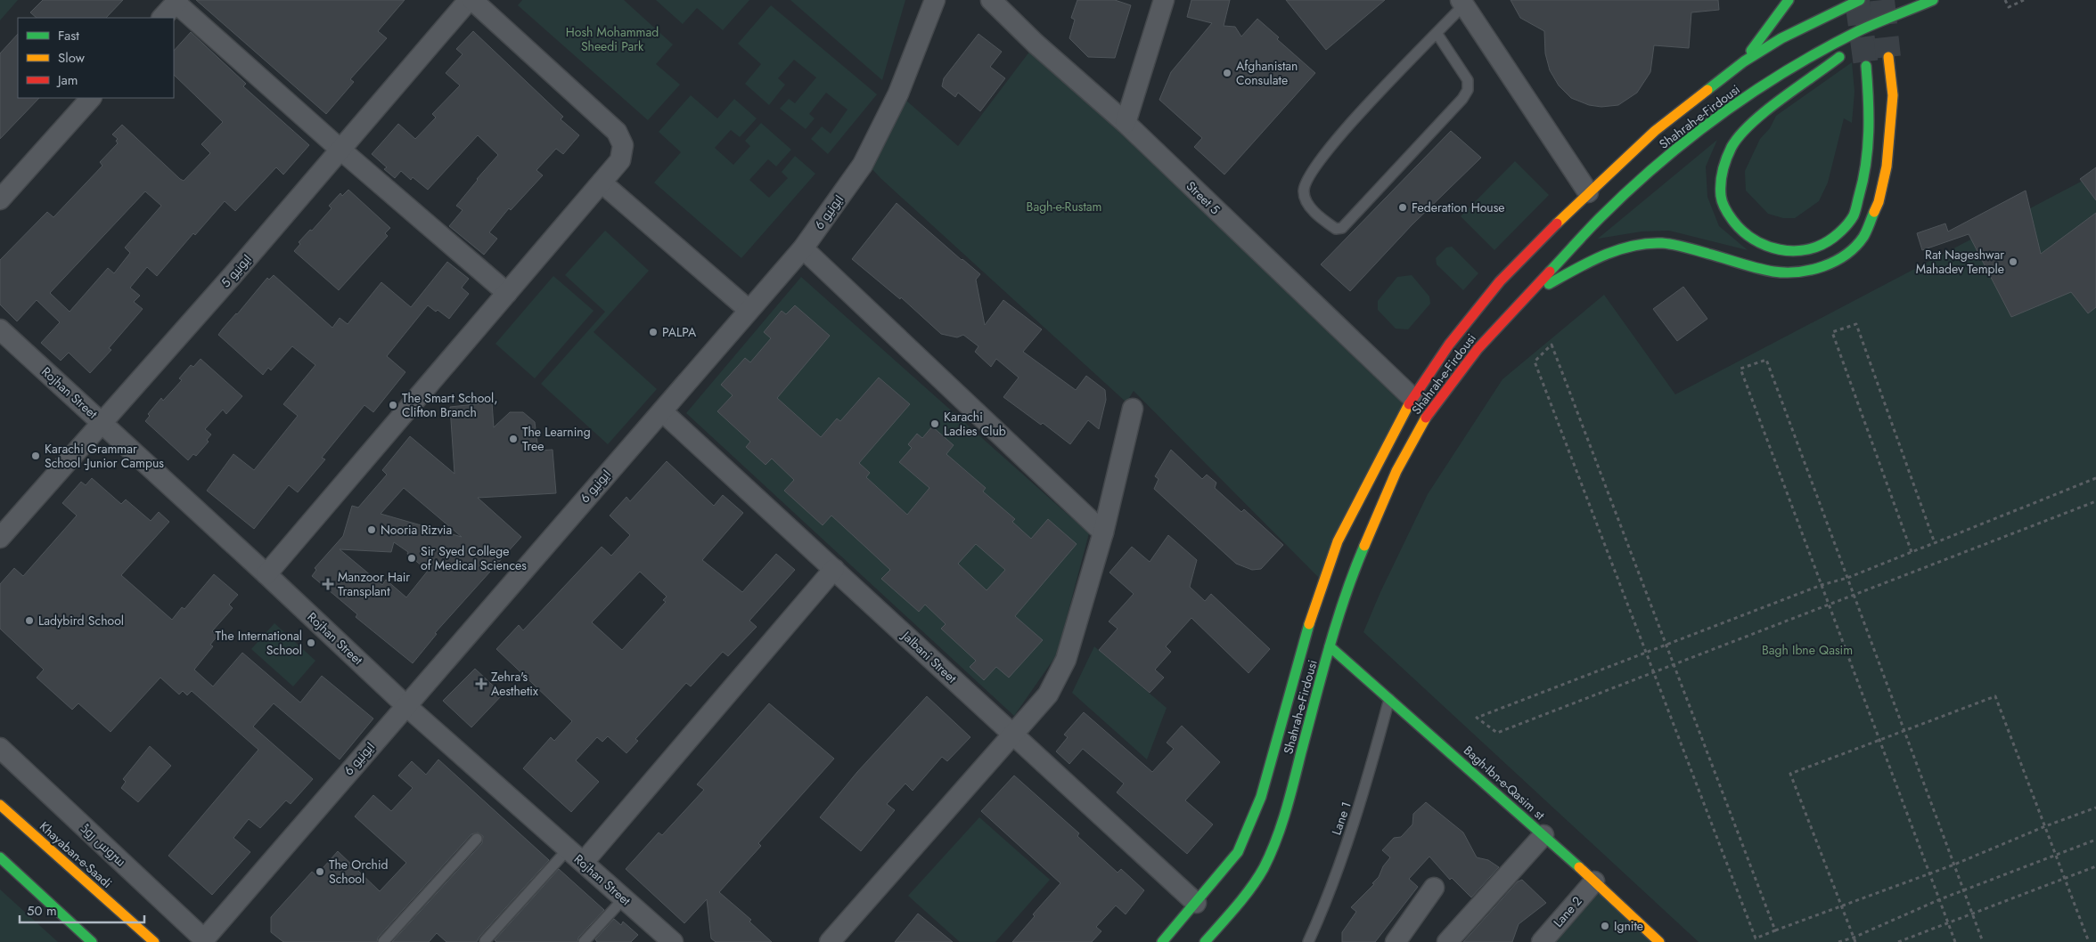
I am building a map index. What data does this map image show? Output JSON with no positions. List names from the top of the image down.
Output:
{
  "streets": {
    "main road": ["Shahrah-e-Firdousi", "Bagh-Ibn-e-Qasim st", "Khayaban-e-Saadi"],
    "street": [
      "Street 5",
      "ایونیو 6",
      "ایونیو 5",
      "Rojhan Street",
      "Jalbani Street",
      "سروس روڈ",
      "Lane 2"
    ],
    "lane": ["Lane 1"]
  },
  "crossings": [
    ["Shahrah-e-Firdousi", "Street 5"],
    ["Shahrah-e-Firdousi", "Jalbani Street"],
    ["Shahrah-e-Firdousi", "Bagh-Ibn-e-Qasim st"],
    ["ایونیو 6", "Rojhan Street"],
    ["ایونیو 6", "Jalbani Street"],
    ["ایونیو 6", "سروس روڈ"],
    ["ایونیو 5", "Rojhan Street"],
    ["Bagh-Ibn-e-Qasim st", "Lane 1"],
    ["Bagh-Ibn-e-Qasim st", "Lane 2"]
  ],
  "parks": ["Hosh Mohammad Sheedi Park", "Bagh-e-Rustam", "Bagh Ibne Qasim"],
  "places": {
    "other": [
      "Afghanistan Consulate",
      "Federation House",
      "Rat Nageshwar Mahadev Temple",
      "PALPA",
      "The Smart School, Clifton Branch",
      "Karachi Ladies Club",
      "The Learning Tree",
      "Karachi Grammar School -Junior Campus",
      "Nooria Rizvia",
      "Sir Syed College of Medical Sciences",
      "Ladybird School",
      "The International School",
      "The Orchid School",
      "Ignite"
    ],
    "health": ["Manzoor Hair Transplant", "Zehra's Aesthetix"]
  },
  "legend": ["Fast", "Slow", "Jam"],
  "scale_bar": "50 m"
}
